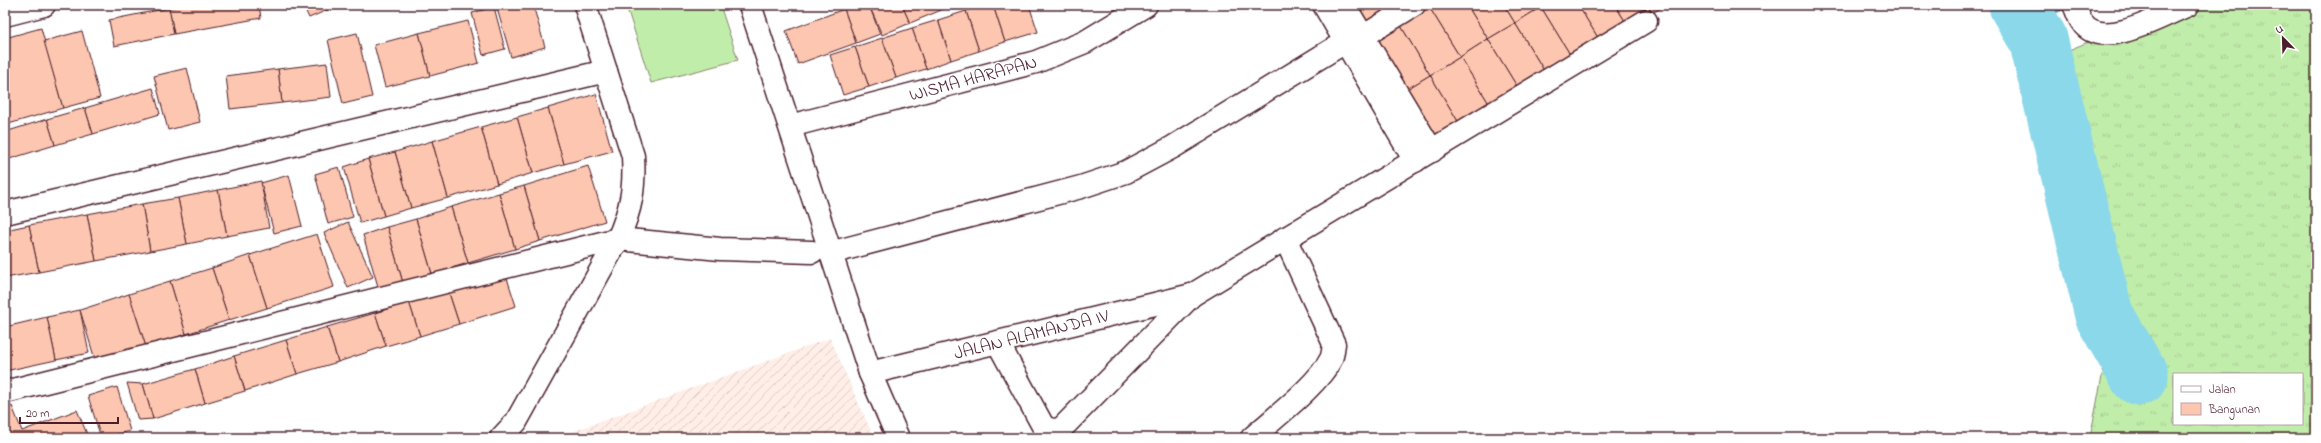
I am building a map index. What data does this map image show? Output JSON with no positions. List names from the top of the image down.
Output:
{
  "streets": {
    "street": ["WISMA HARAPAN", "JALAN ALAMANDA IV"]
  },
  "legend": ["Jalan", "Bangunan"],
  "scale_bar": "20 m",
  "north": "top left"
}
